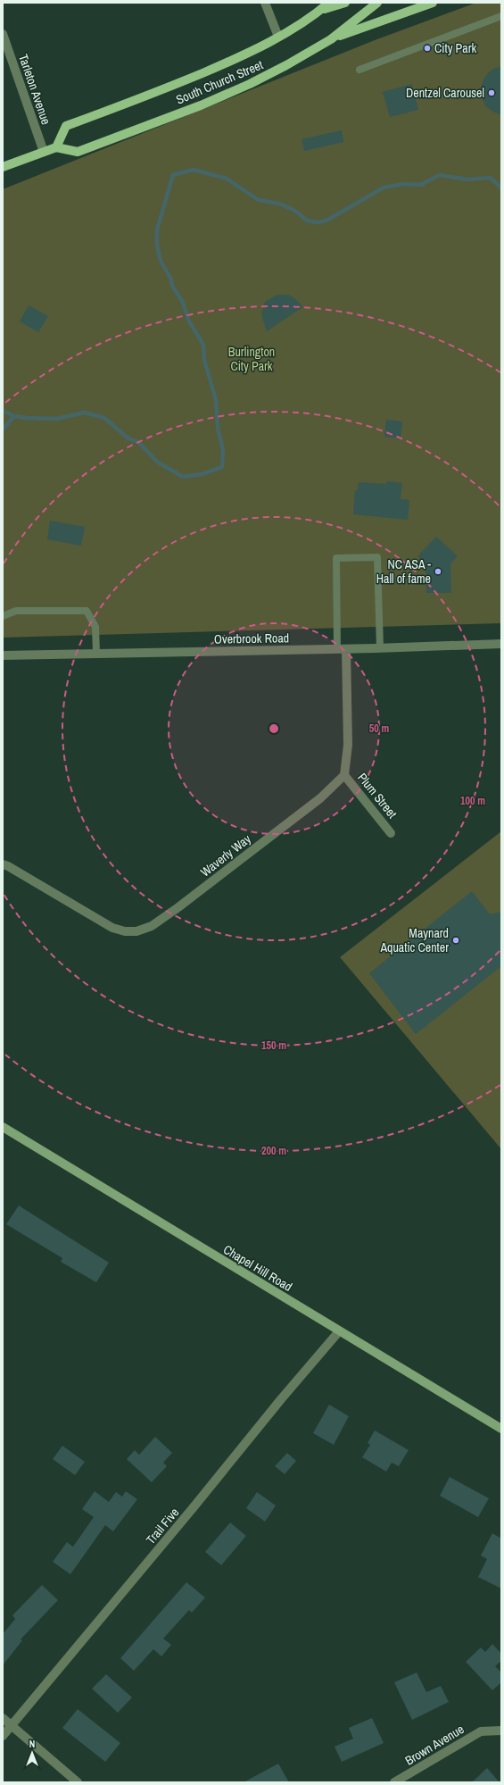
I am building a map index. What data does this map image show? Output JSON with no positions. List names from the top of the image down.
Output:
{
  "streets": {
    "main road": ["South Church Street", "Chapel Hill Road"],
    "street": [
      "Tarleton Avenue",
      "Overbrook Road",
      "Plum Street",
      "Waverly Way",
      "Trail Five",
      "Brown Avenue"
    ]
  },
  "crossings": [
    ["Plum Street", "Waverly Way"],
    ["Chapel Hill Road", "Trail Five"]
  ],
  "parks": ["Burlington City Park"],
  "places": [
    "City Park",
    "Dentzel Carousel",
    "NC ASA - Hall of fame",
    "Maynard Aquatic Center"
  ],
  "north": "top",
  "rings": [
    "50 m",
    "100 m",
    "150 m",
    "200 m"
  ]
}
